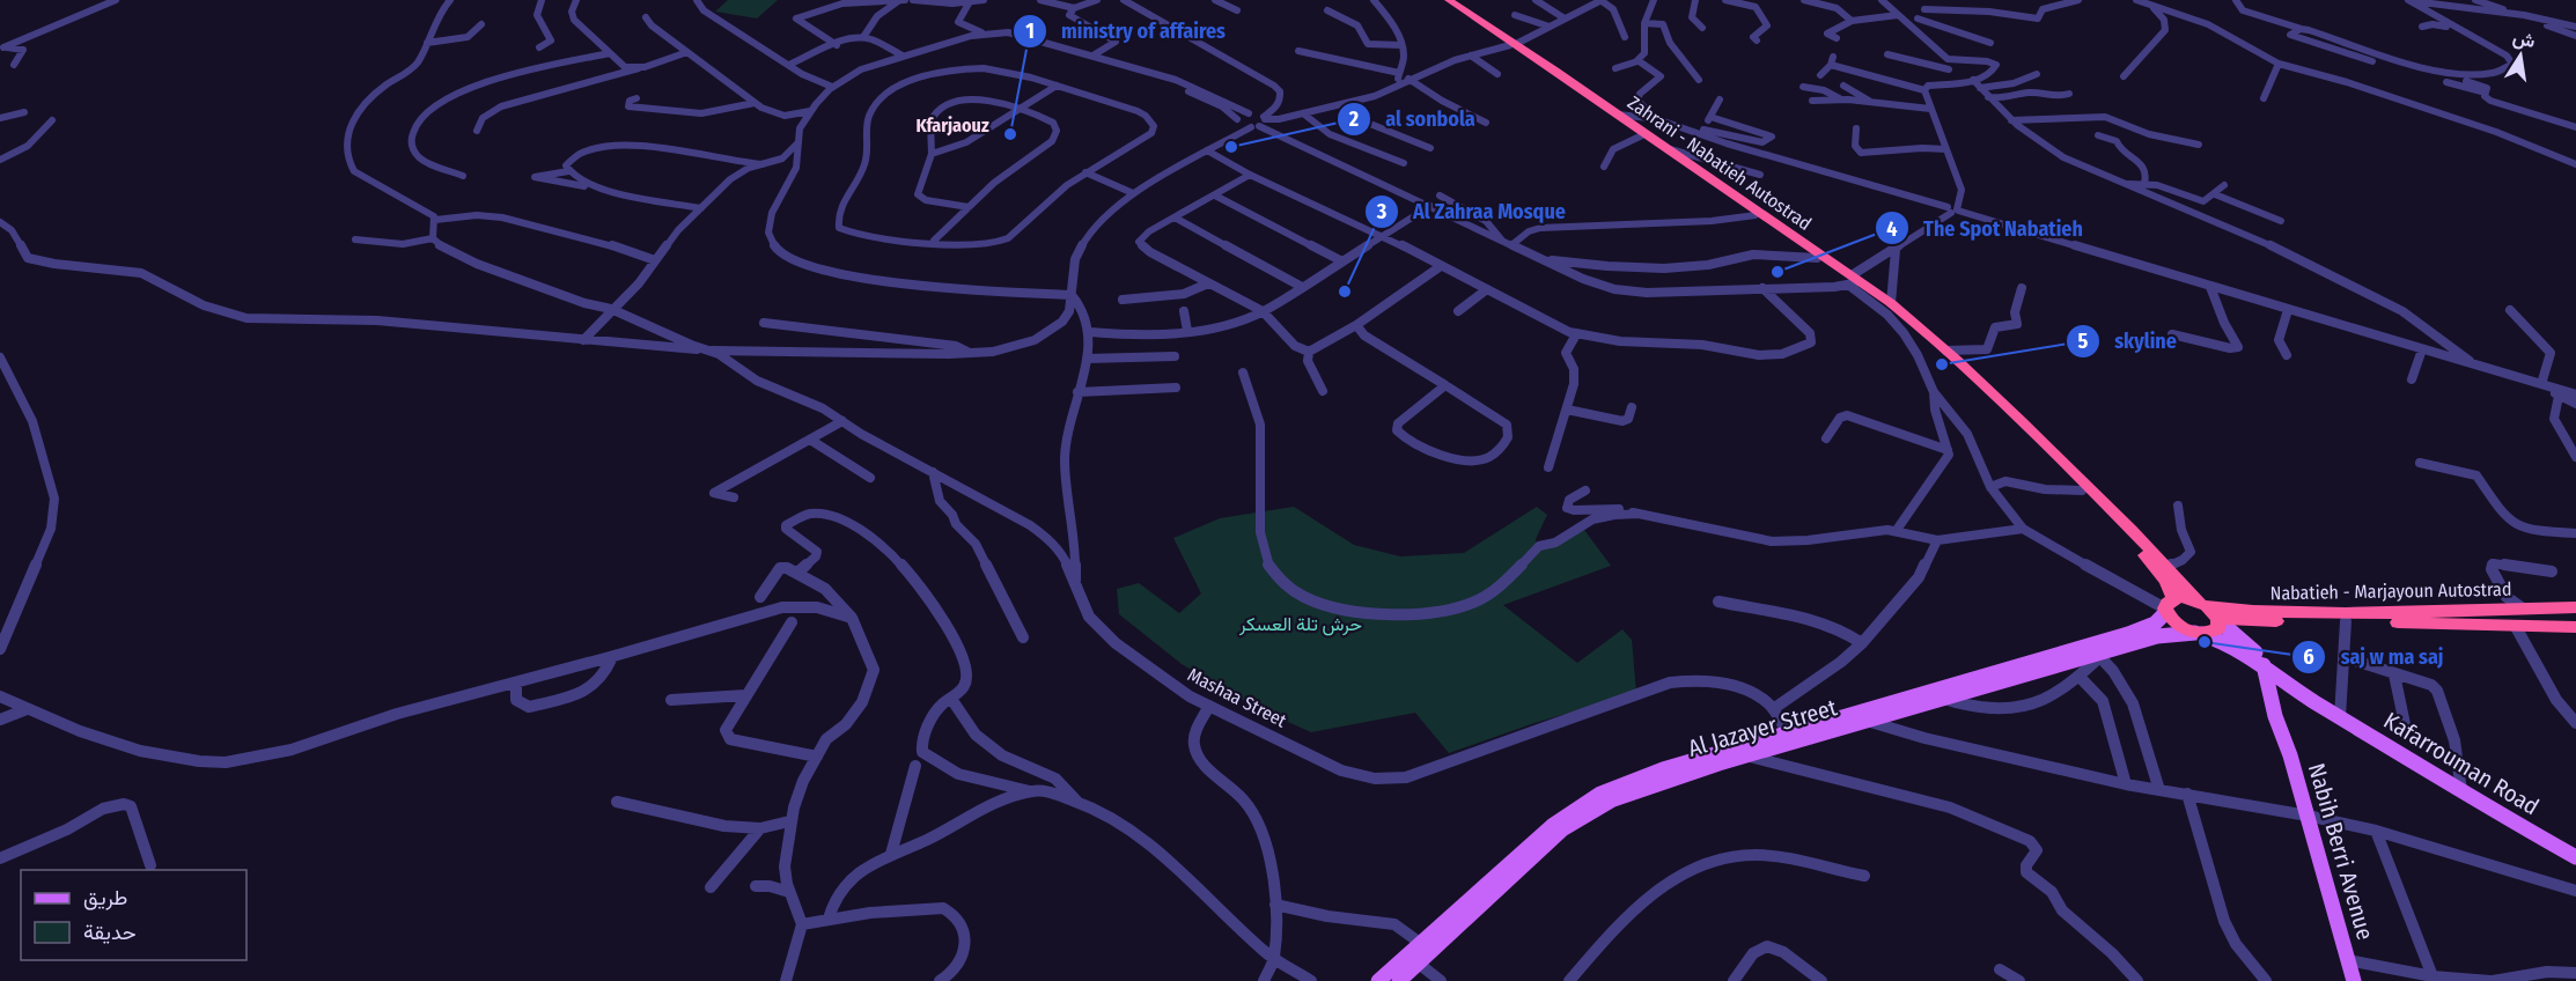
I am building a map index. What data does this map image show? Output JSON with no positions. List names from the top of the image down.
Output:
{
  "streets": {
    "highway": ["Zahrani - Nabatieh Autostrad", "Nabatieh - Marjayoun Autostrad"],
    "main road": ["Al Jazayer Street", "Kafarrouman Road", "Nabih Berri Avenue"],
    "street": ["Mashaa Street"]
  },
  "crossings": [
    ["Zahrani - Nabatieh Autostrad", "Nabatieh - Marjayoun Autostrad"],
    ["Zahrani - Nabatieh Autostrad", "Al Jazayer Street"],
    ["Nabatieh - Marjayoun Autostrad", "Al Jazayer Street"],
    ["Mashaa Street", "Al Jazayer Street"]
  ],
  "districts": ["Kfarjaouz"],
  "parks": ["حرش تلة العسكر"],
  "places": [
    "ministry of affaires",
    "al sonbola",
    "The Spot Nabatieh",
    "Al Zahraa Mosque",
    "skyline",
    "saj w ma saj"
  ],
  "legend": ["طريق", "حديقة"],
  "north": "top"
}
